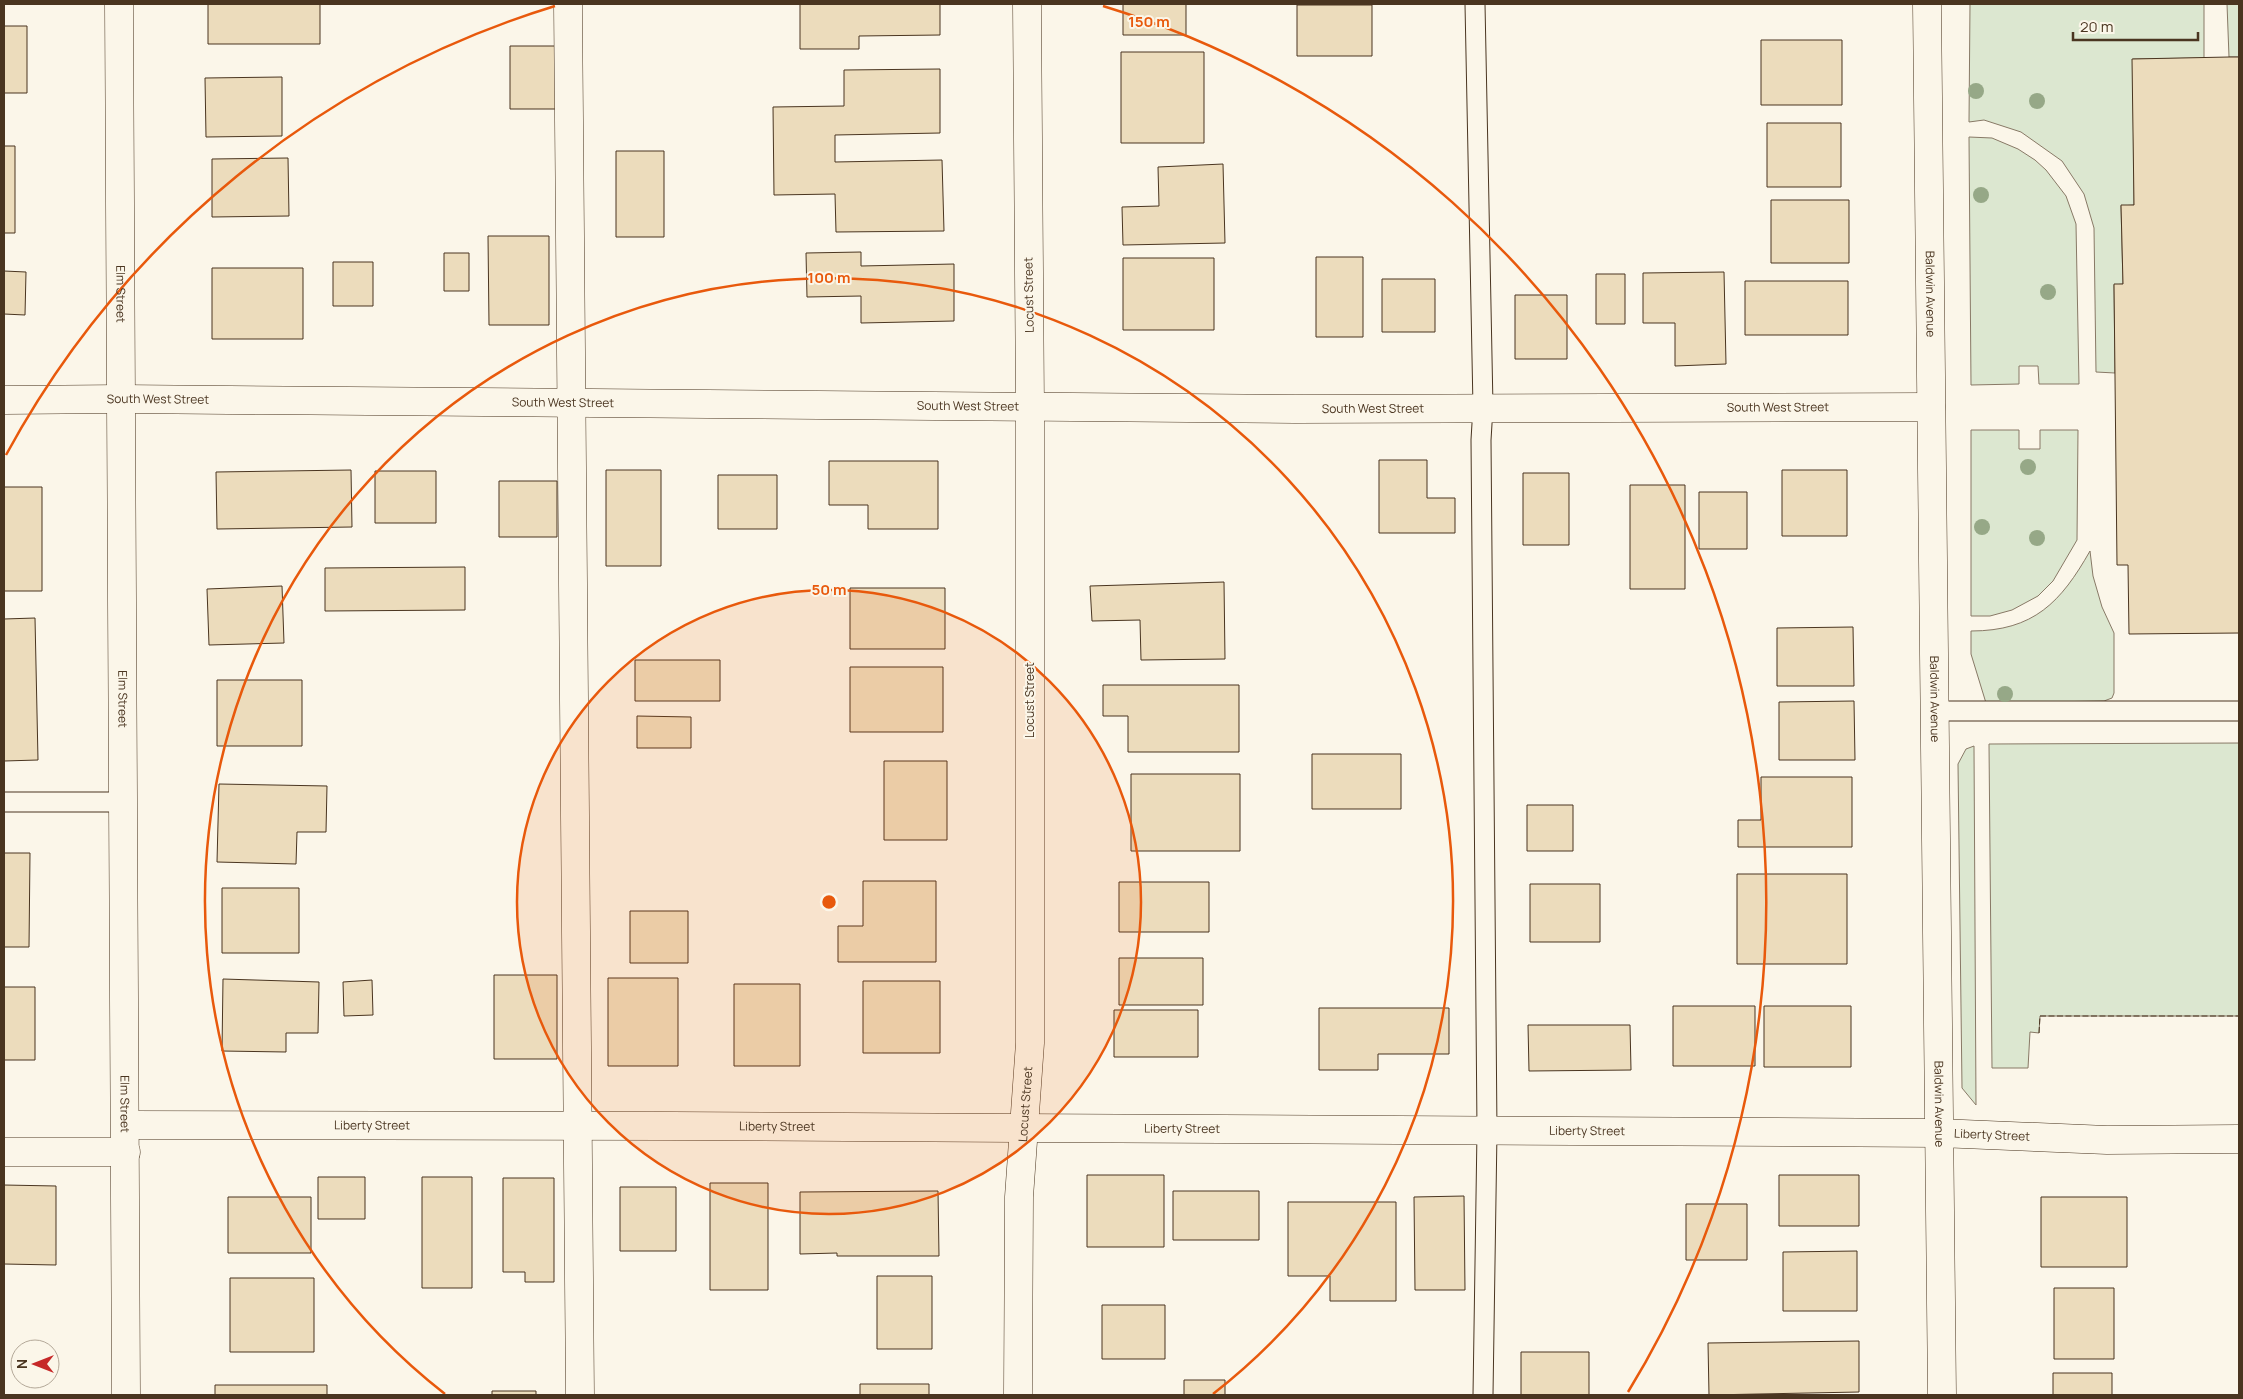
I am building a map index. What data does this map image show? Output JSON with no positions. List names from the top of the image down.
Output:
{
  "streets": {
    "street": [
      "Elm Street",
      "Locust Street",
      "Baldwin Avenue",
      "South West Street",
      "Liberty Street"
    ]
  },
  "crossings": [
    ["Elm Street", "South West Street"],
    ["Elm Street", "Liberty Street"],
    ["Locust Street", "South West Street"],
    ["Locust Street", "Liberty Street"],
    ["Baldwin Avenue", "South West Street"],
    ["Baldwin Avenue", "Liberty Street"]
  ],
  "scale_bar": "20 m",
  "north": "left",
  "rings": ["150 m", "100 m", "50 m"]
}
